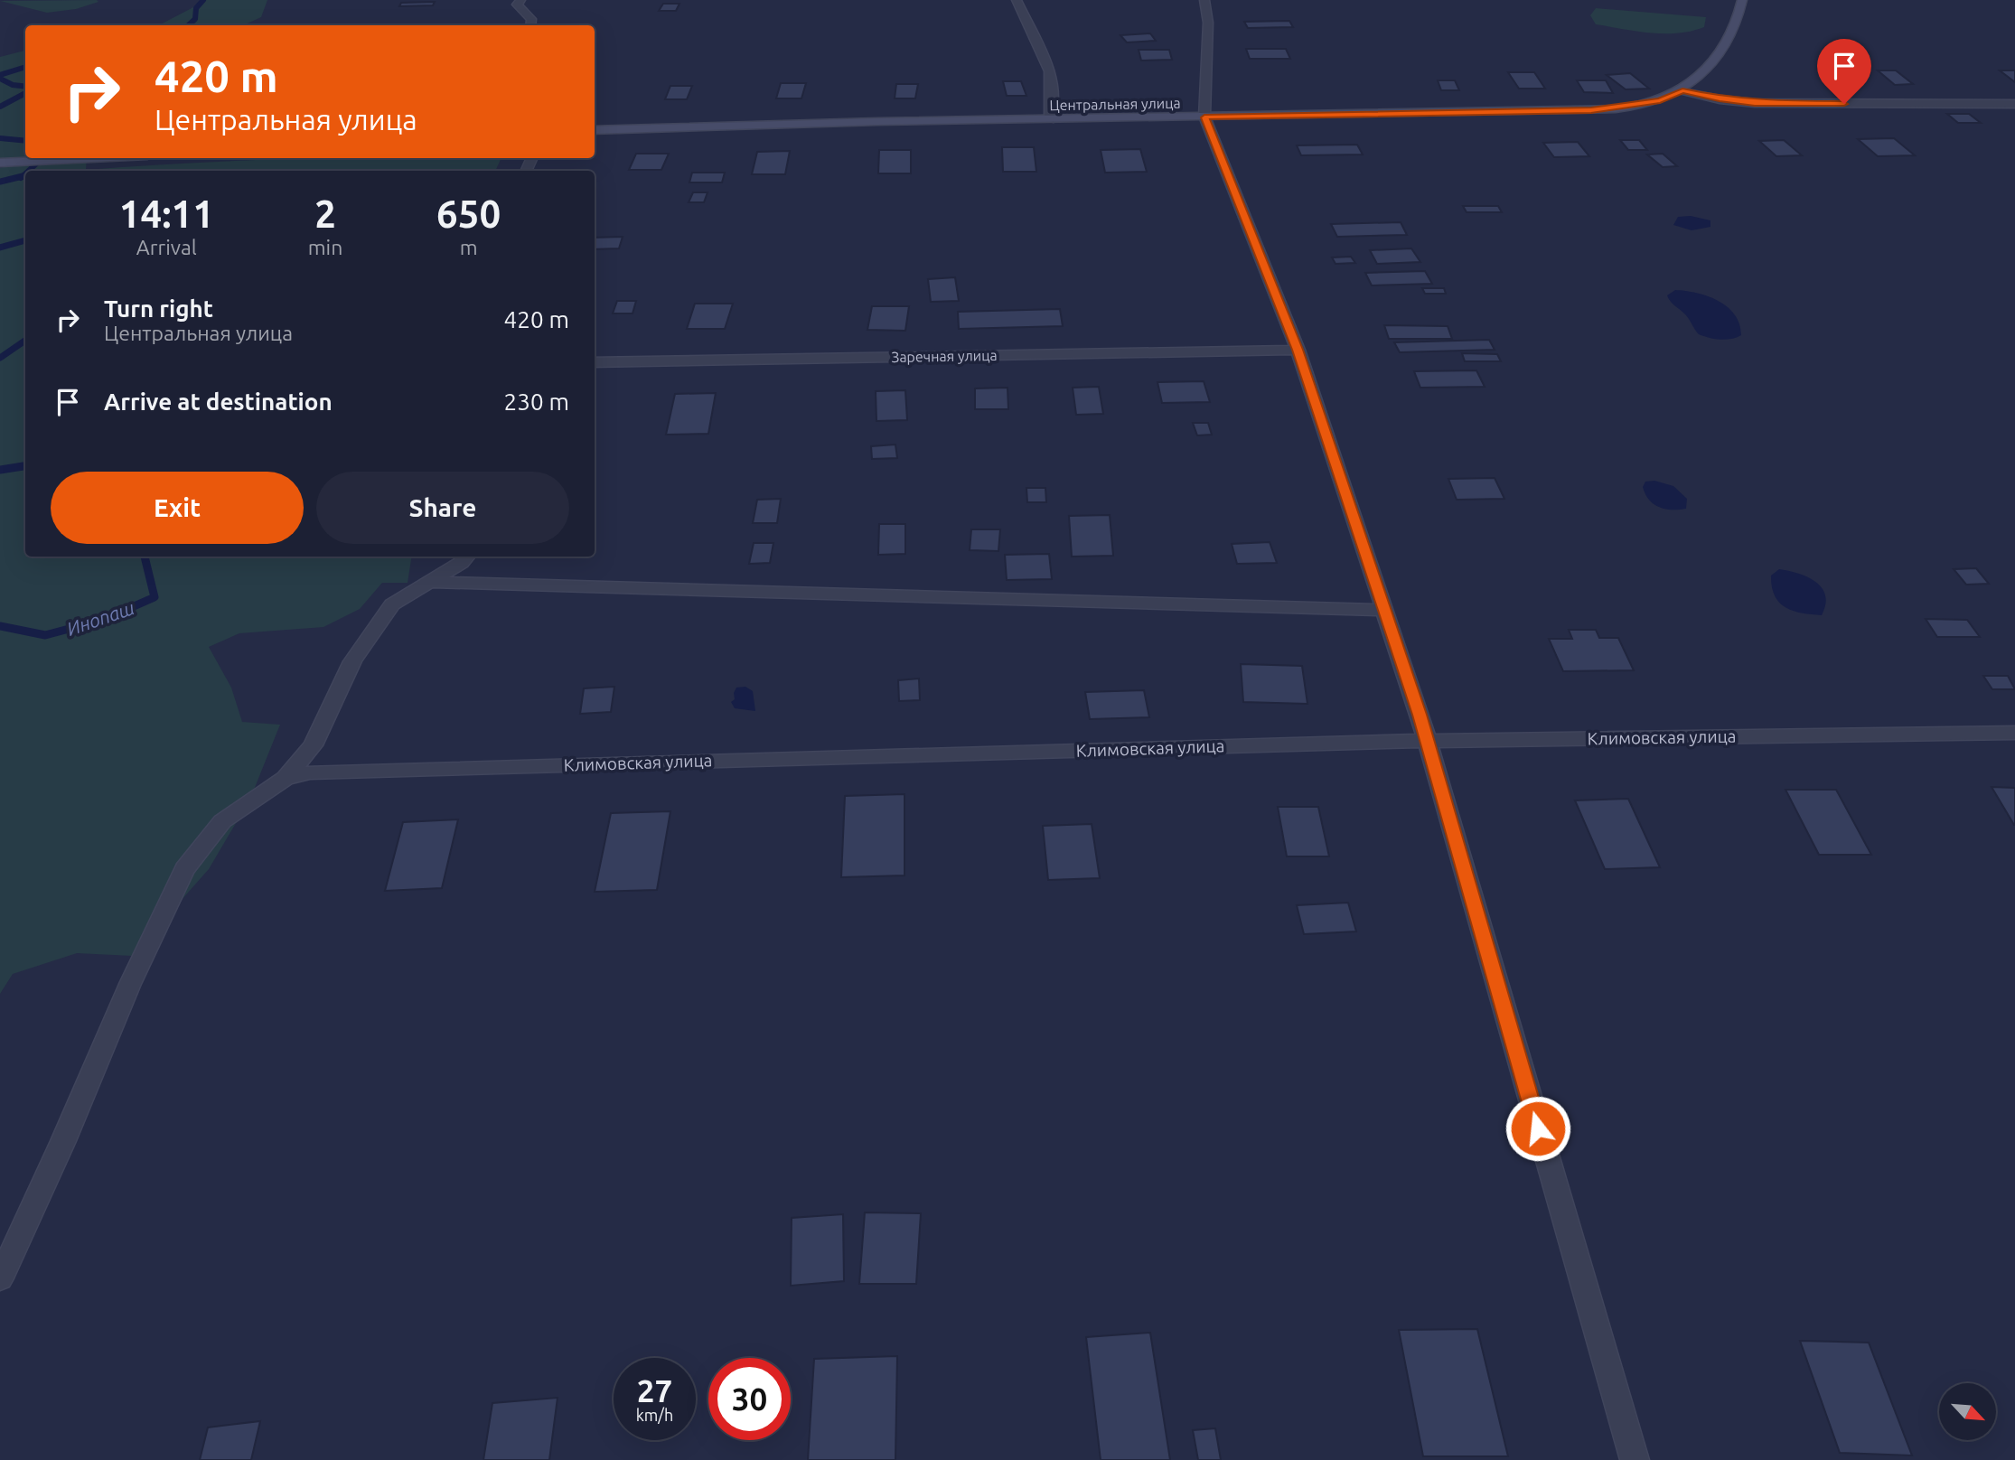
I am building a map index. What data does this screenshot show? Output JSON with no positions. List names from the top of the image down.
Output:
{
  "streets": {
    "street": ["Центральная улица", "Заречная улица", "Климовская улица"]
  },
  "water": ["Инопаш"],
  "north": "bottom right",
  "page": {
    "turn": ["420 m", "Центральная улица"],
    "eta": [
      "14:11",
      "Arrival",
      "2",
      "min",
      "650",
      "m"
    ],
    "list": [
      {
        "name": "Turn right",
        "note": "Центральная улица",
        "value": "420 m"
      },
      {
        "name": "Arrive at destination",
        "value": "230 m"
      }
    ],
    "buttons": ["Exit", "Share"],
    "speed": "27 km/h",
    "limit": "30"
  }
}
